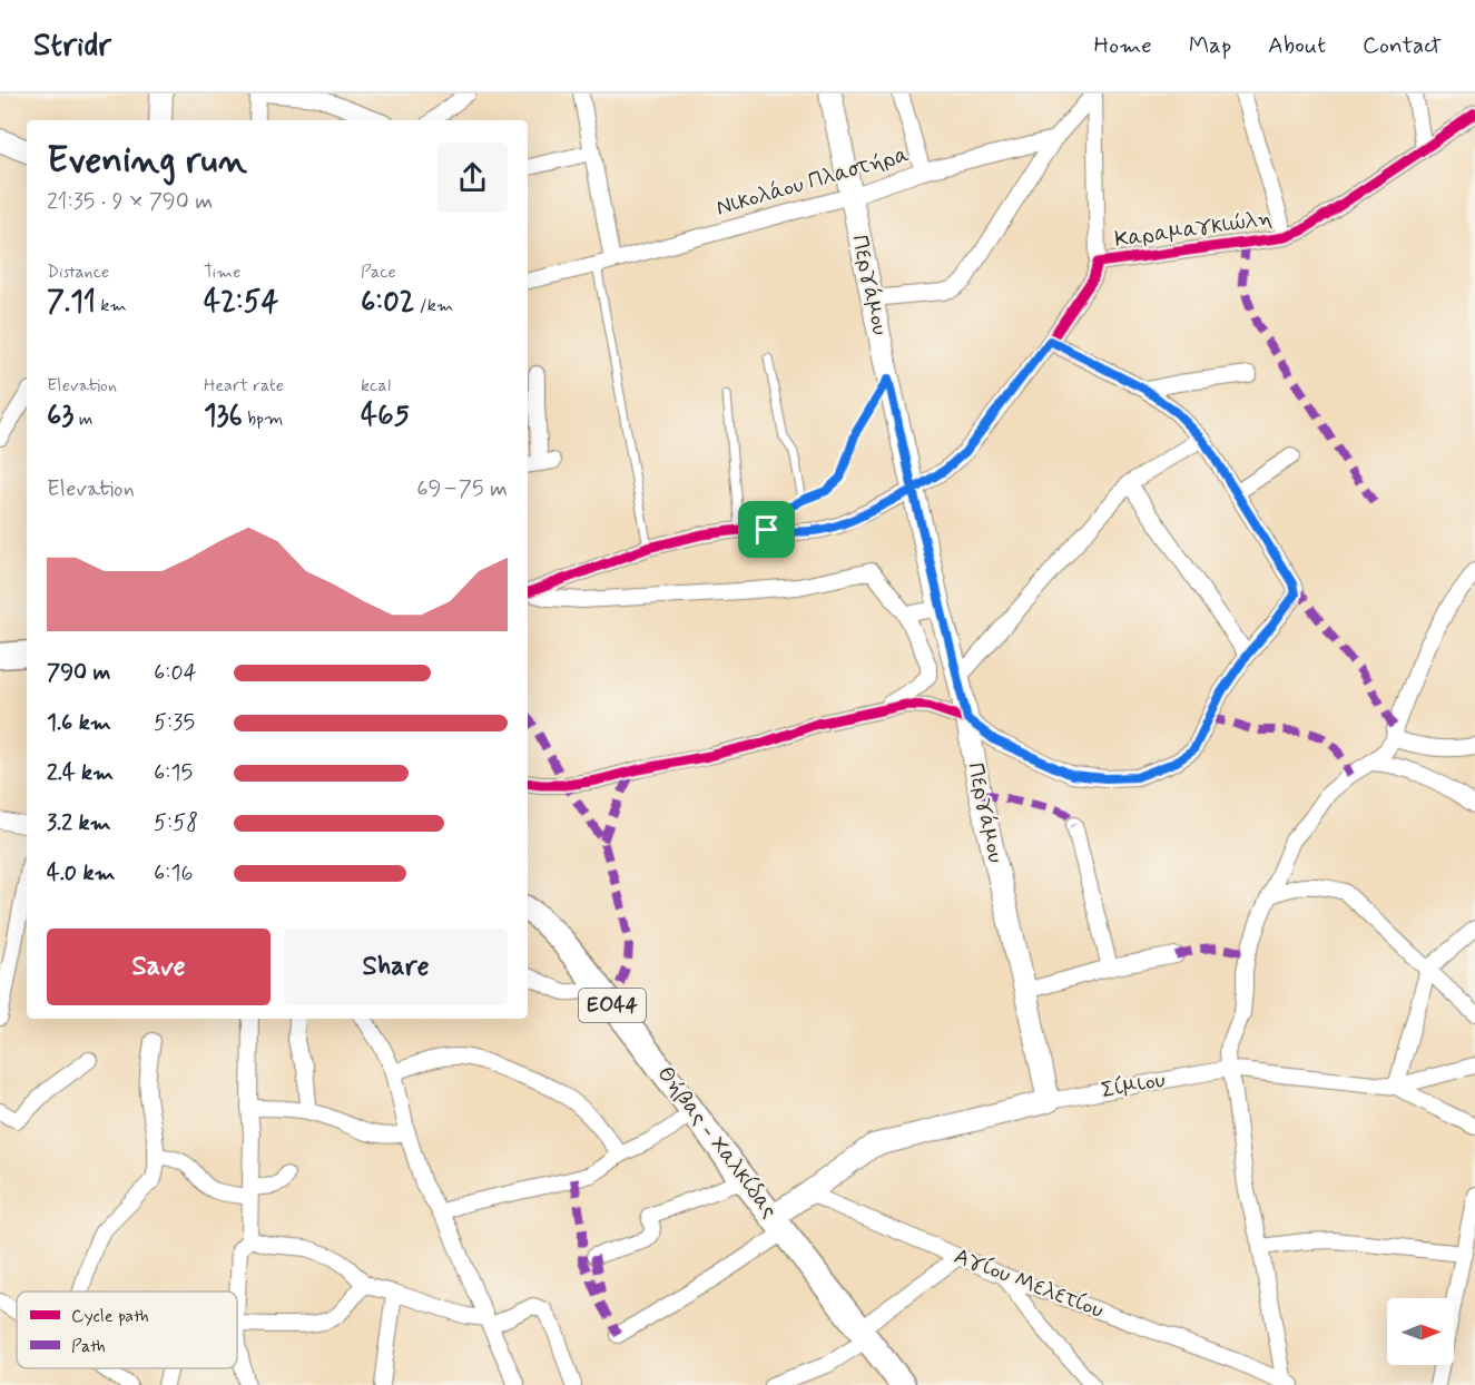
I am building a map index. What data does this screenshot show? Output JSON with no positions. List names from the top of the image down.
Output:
{
  "streets": {
    "main road": ["ΕΟ44", "Θήβας - Χαλκίδας"],
    "street": [
      "Νικολάου Πλαστήρα",
      "Καραμαγκιώλη",
      "Περγάμου",
      "Σίμιου",
      "Αγίου Μελετίου"
    ]
  },
  "crossings": [
    ["Νικολάου Πλαστήρα", "Περγάμου"],
    ["Καραμαγκιώλη", "Περγάμου"],
    ["Περγάμου", "Σίμιου"],
    ["Σίμιου", "Αγίου Μελετίου"]
  ],
  "legend": ["Cycle path", "Path"],
  "north": "right",
  "page": {
    "header": "Stridr",
    "nav": [
      "Home",
      "Map",
      "About",
      "Contact"
    ],
    "heading": ["Evening run", "21:35 · 9 × 790 m"],
    "stats": [
      ["Distance", "7.11 km"],
      ["Time", "42:54"],
      ["Pace", "6:02 /km"],
      ["Elevation", "63 m"],
      ["Heart rate", "136 bpm"],
      ["kcal", "465"]
    ],
    "chart": ["Elevation", "69–75 m"],
    "list": [
      {
        "name": "790 m",
        "note": "6:04"
      },
      {
        "name": "1.6 km",
        "note": "5:35"
      },
      {
        "name": "2.4 km",
        "note": "6:15"
      },
      {
        "name": "3.2 km",
        "note": "5:58"
      },
      {
        "name": "4.0 km",
        "note": "6:16"
      }
    ],
    "buttons": ["Save", "Share"]
  }
}
